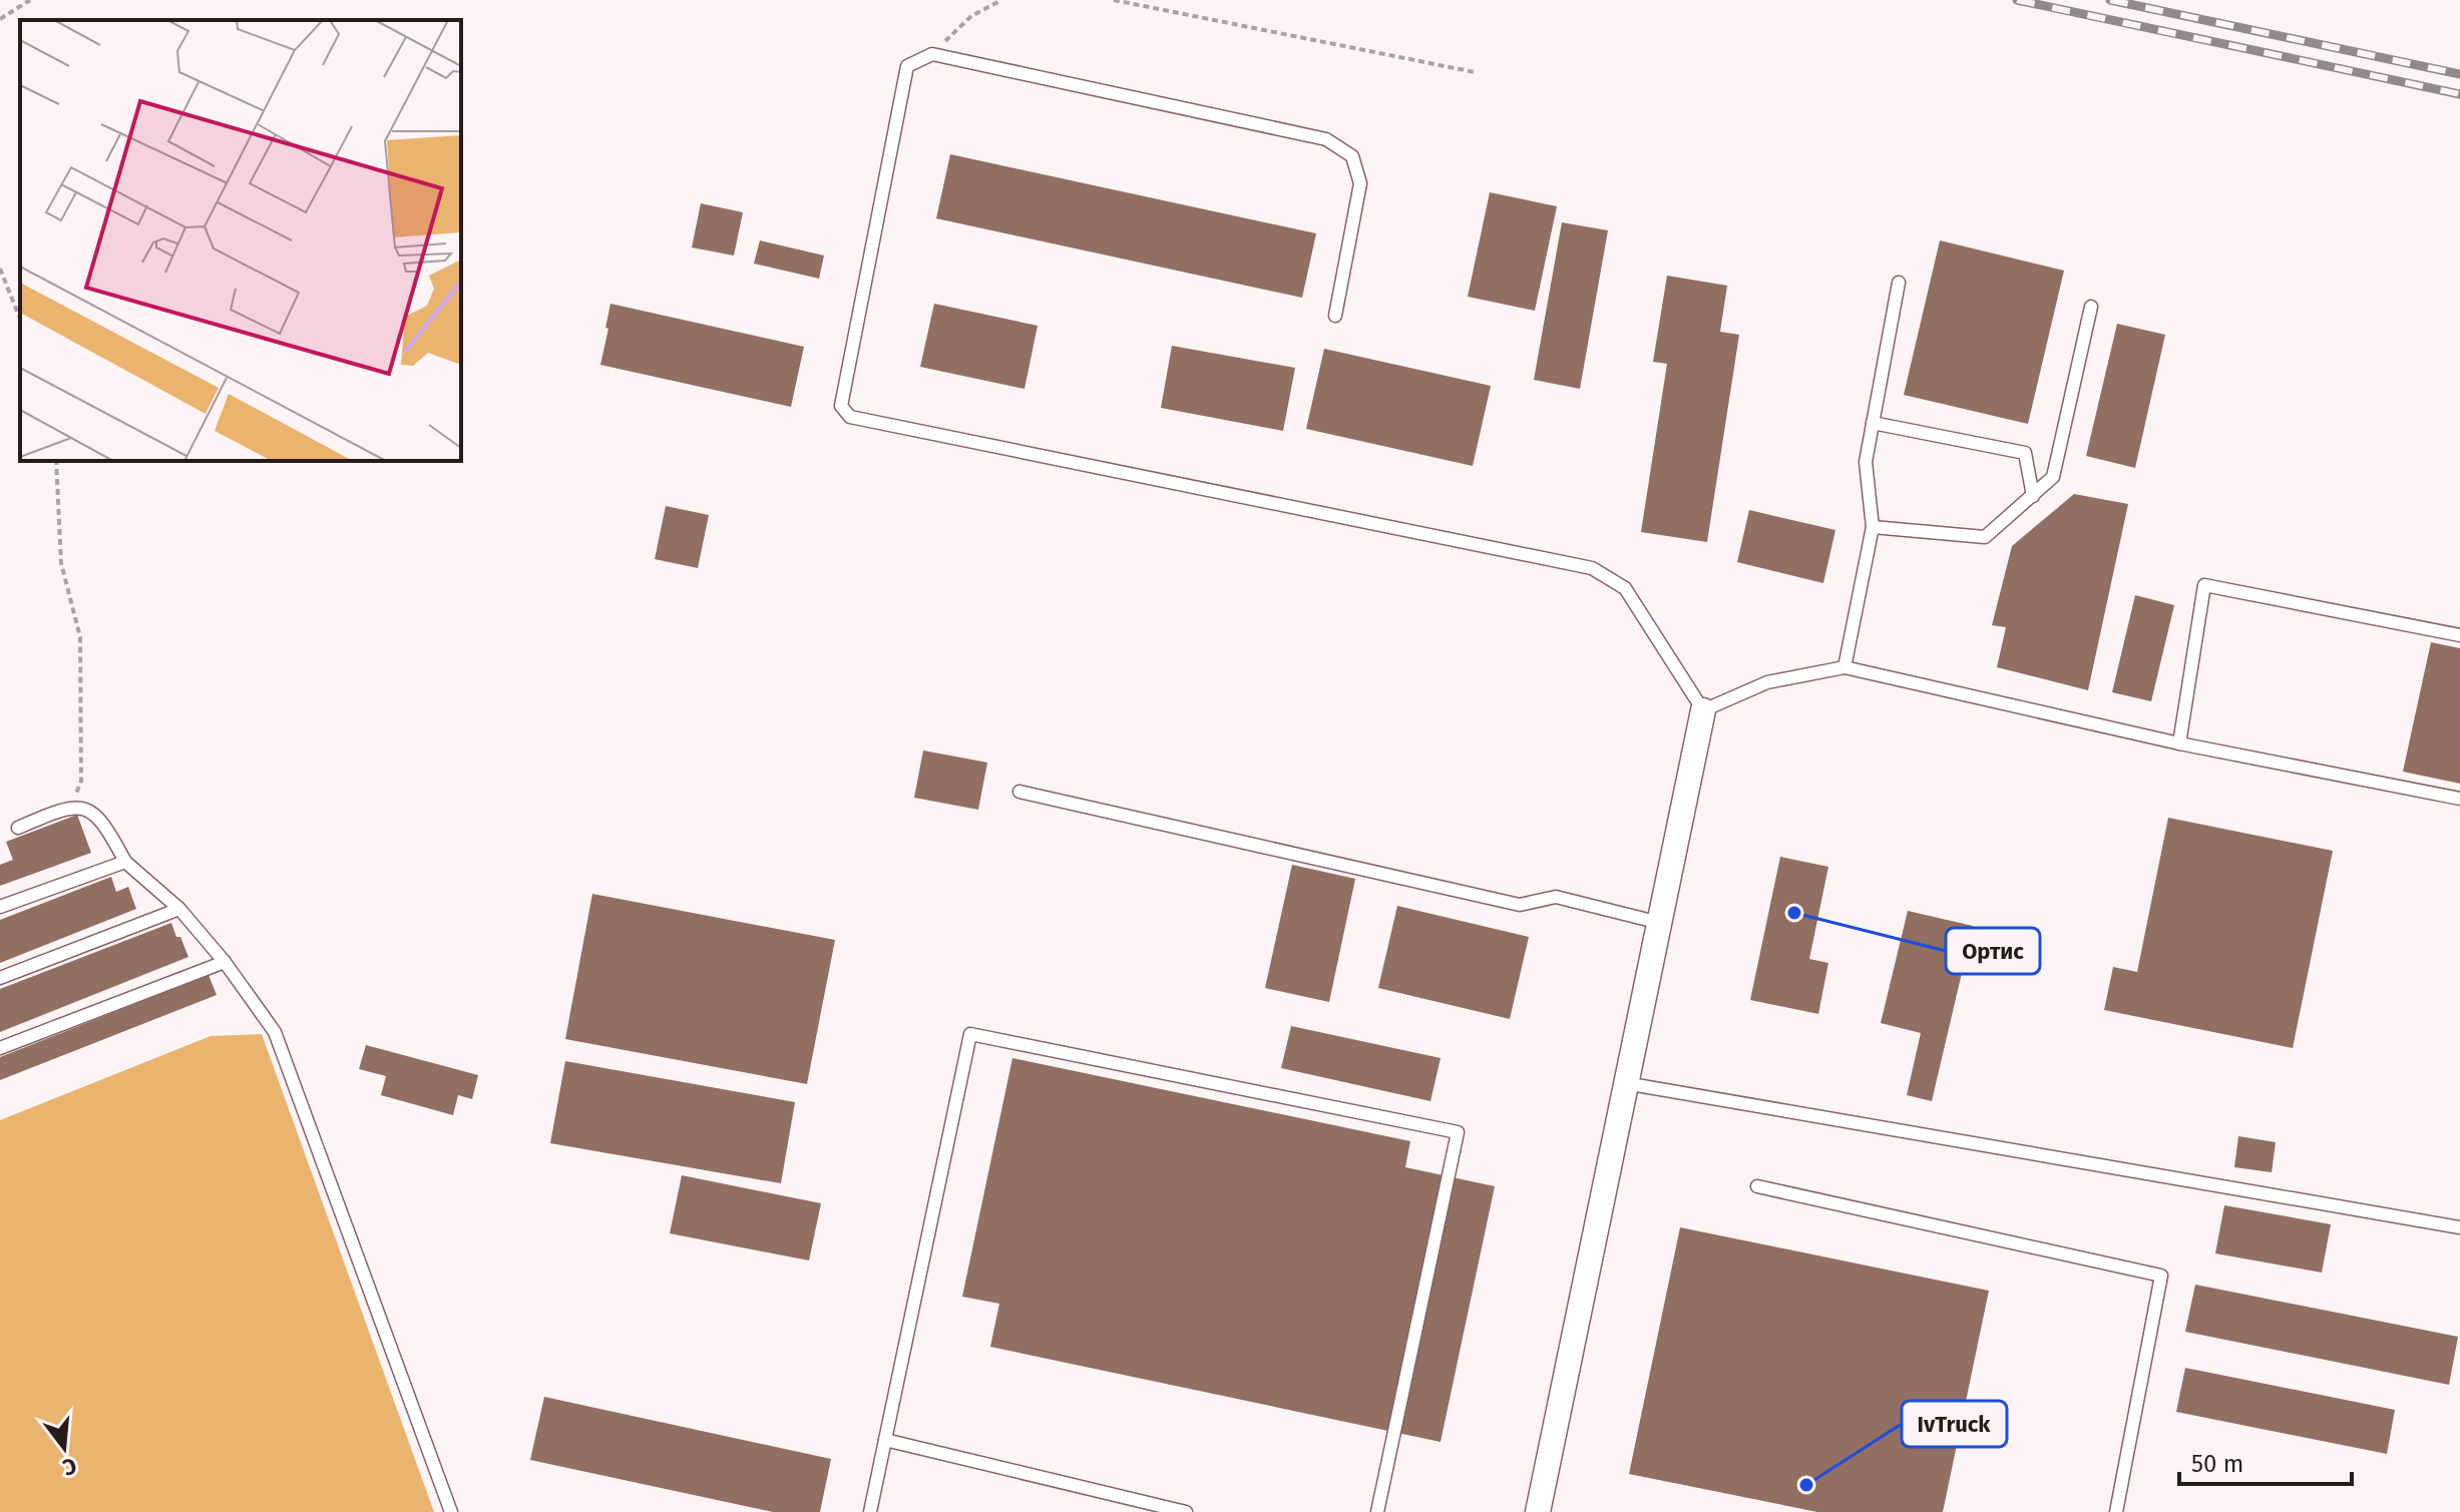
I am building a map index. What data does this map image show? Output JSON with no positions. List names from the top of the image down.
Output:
{
  "places": ["Ортис", "IvTruck"],
  "scale_bar": "50 m",
  "north": "bottom"
}
